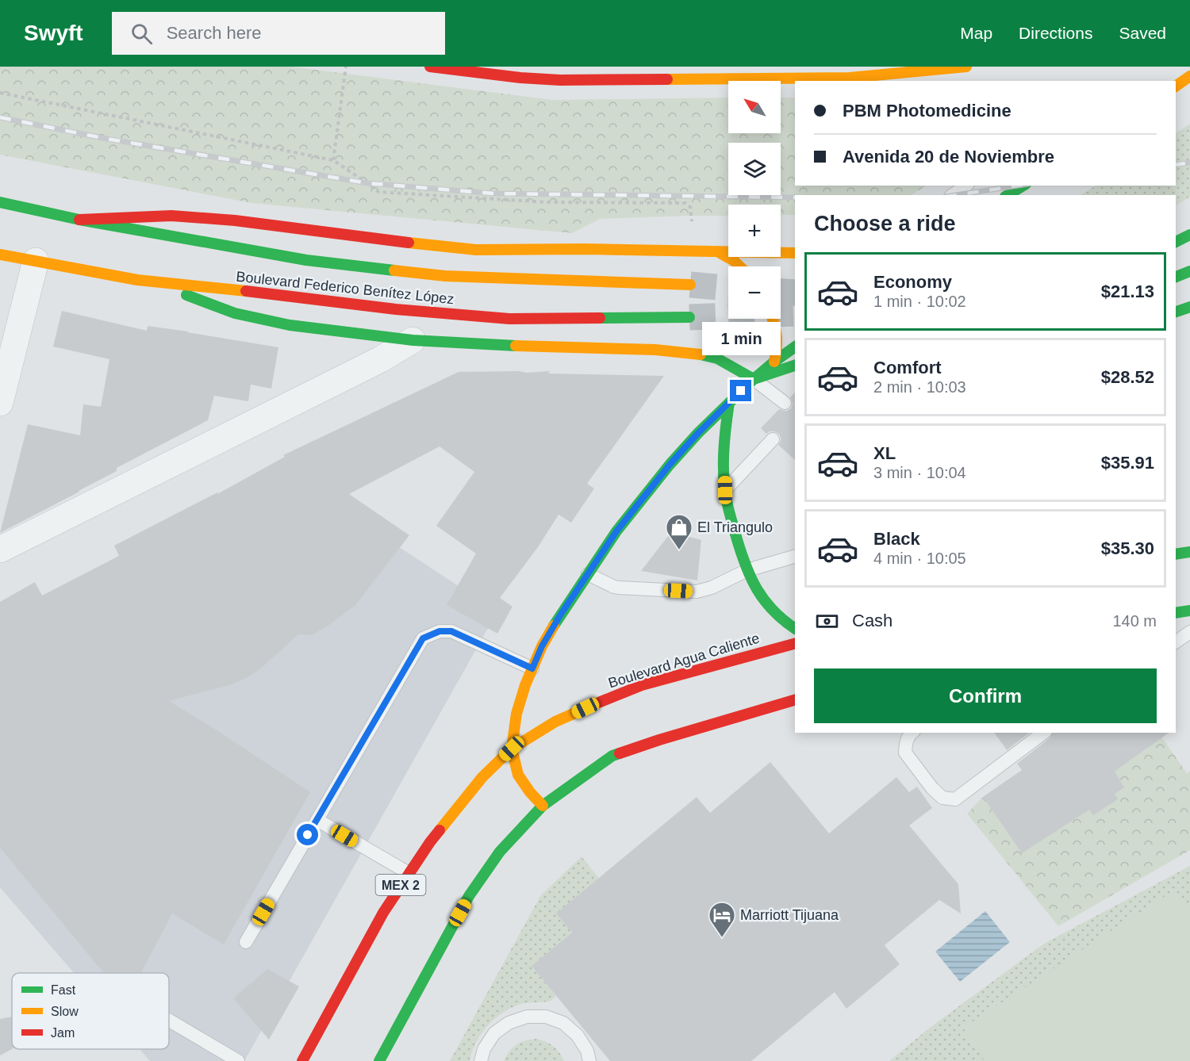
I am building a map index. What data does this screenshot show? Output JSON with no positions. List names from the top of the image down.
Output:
{
  "streets": {
    "main road": ["Boulevard Federico Benítez López", "Boulevard Agua Caliente", "MEX 2"]
  },
  "places": {
    "shop": ["El Triangulo"],
    "hotel": ["Marriott Tijuana"]
  },
  "legend": ["Fast", "Slow", "Jam"],
  "north": "top left",
  "page": {
    "header": "Swyft",
    "search": "Search here",
    "nav": ["Map", "Directions", "Saved"],
    "map_buttons": ["+", "−"],
    "banner": ["PBM Photomedicine", "Avenida 20 de Noviembre"],
    "heading": "Choose a ride",
    "list": [
      {
        "name": "Economy",
        "note": "1 min · 10:02",
        "value": "$21.13"
      },
      {
        "name": "Comfort",
        "note": "2 min · 10:03",
        "value": "$28.52"
      },
      {
        "name": "XL",
        "note": "3 min · 10:04",
        "value": "$35.91"
      },
      {
        "name": "Black",
        "note": "4 min · 10:05",
        "value": "$35.30"
      }
    ],
    "bubble": "1 min",
    "pay": ["Cash", "140 m"],
    "buttons": "Confirm"
  }
}
